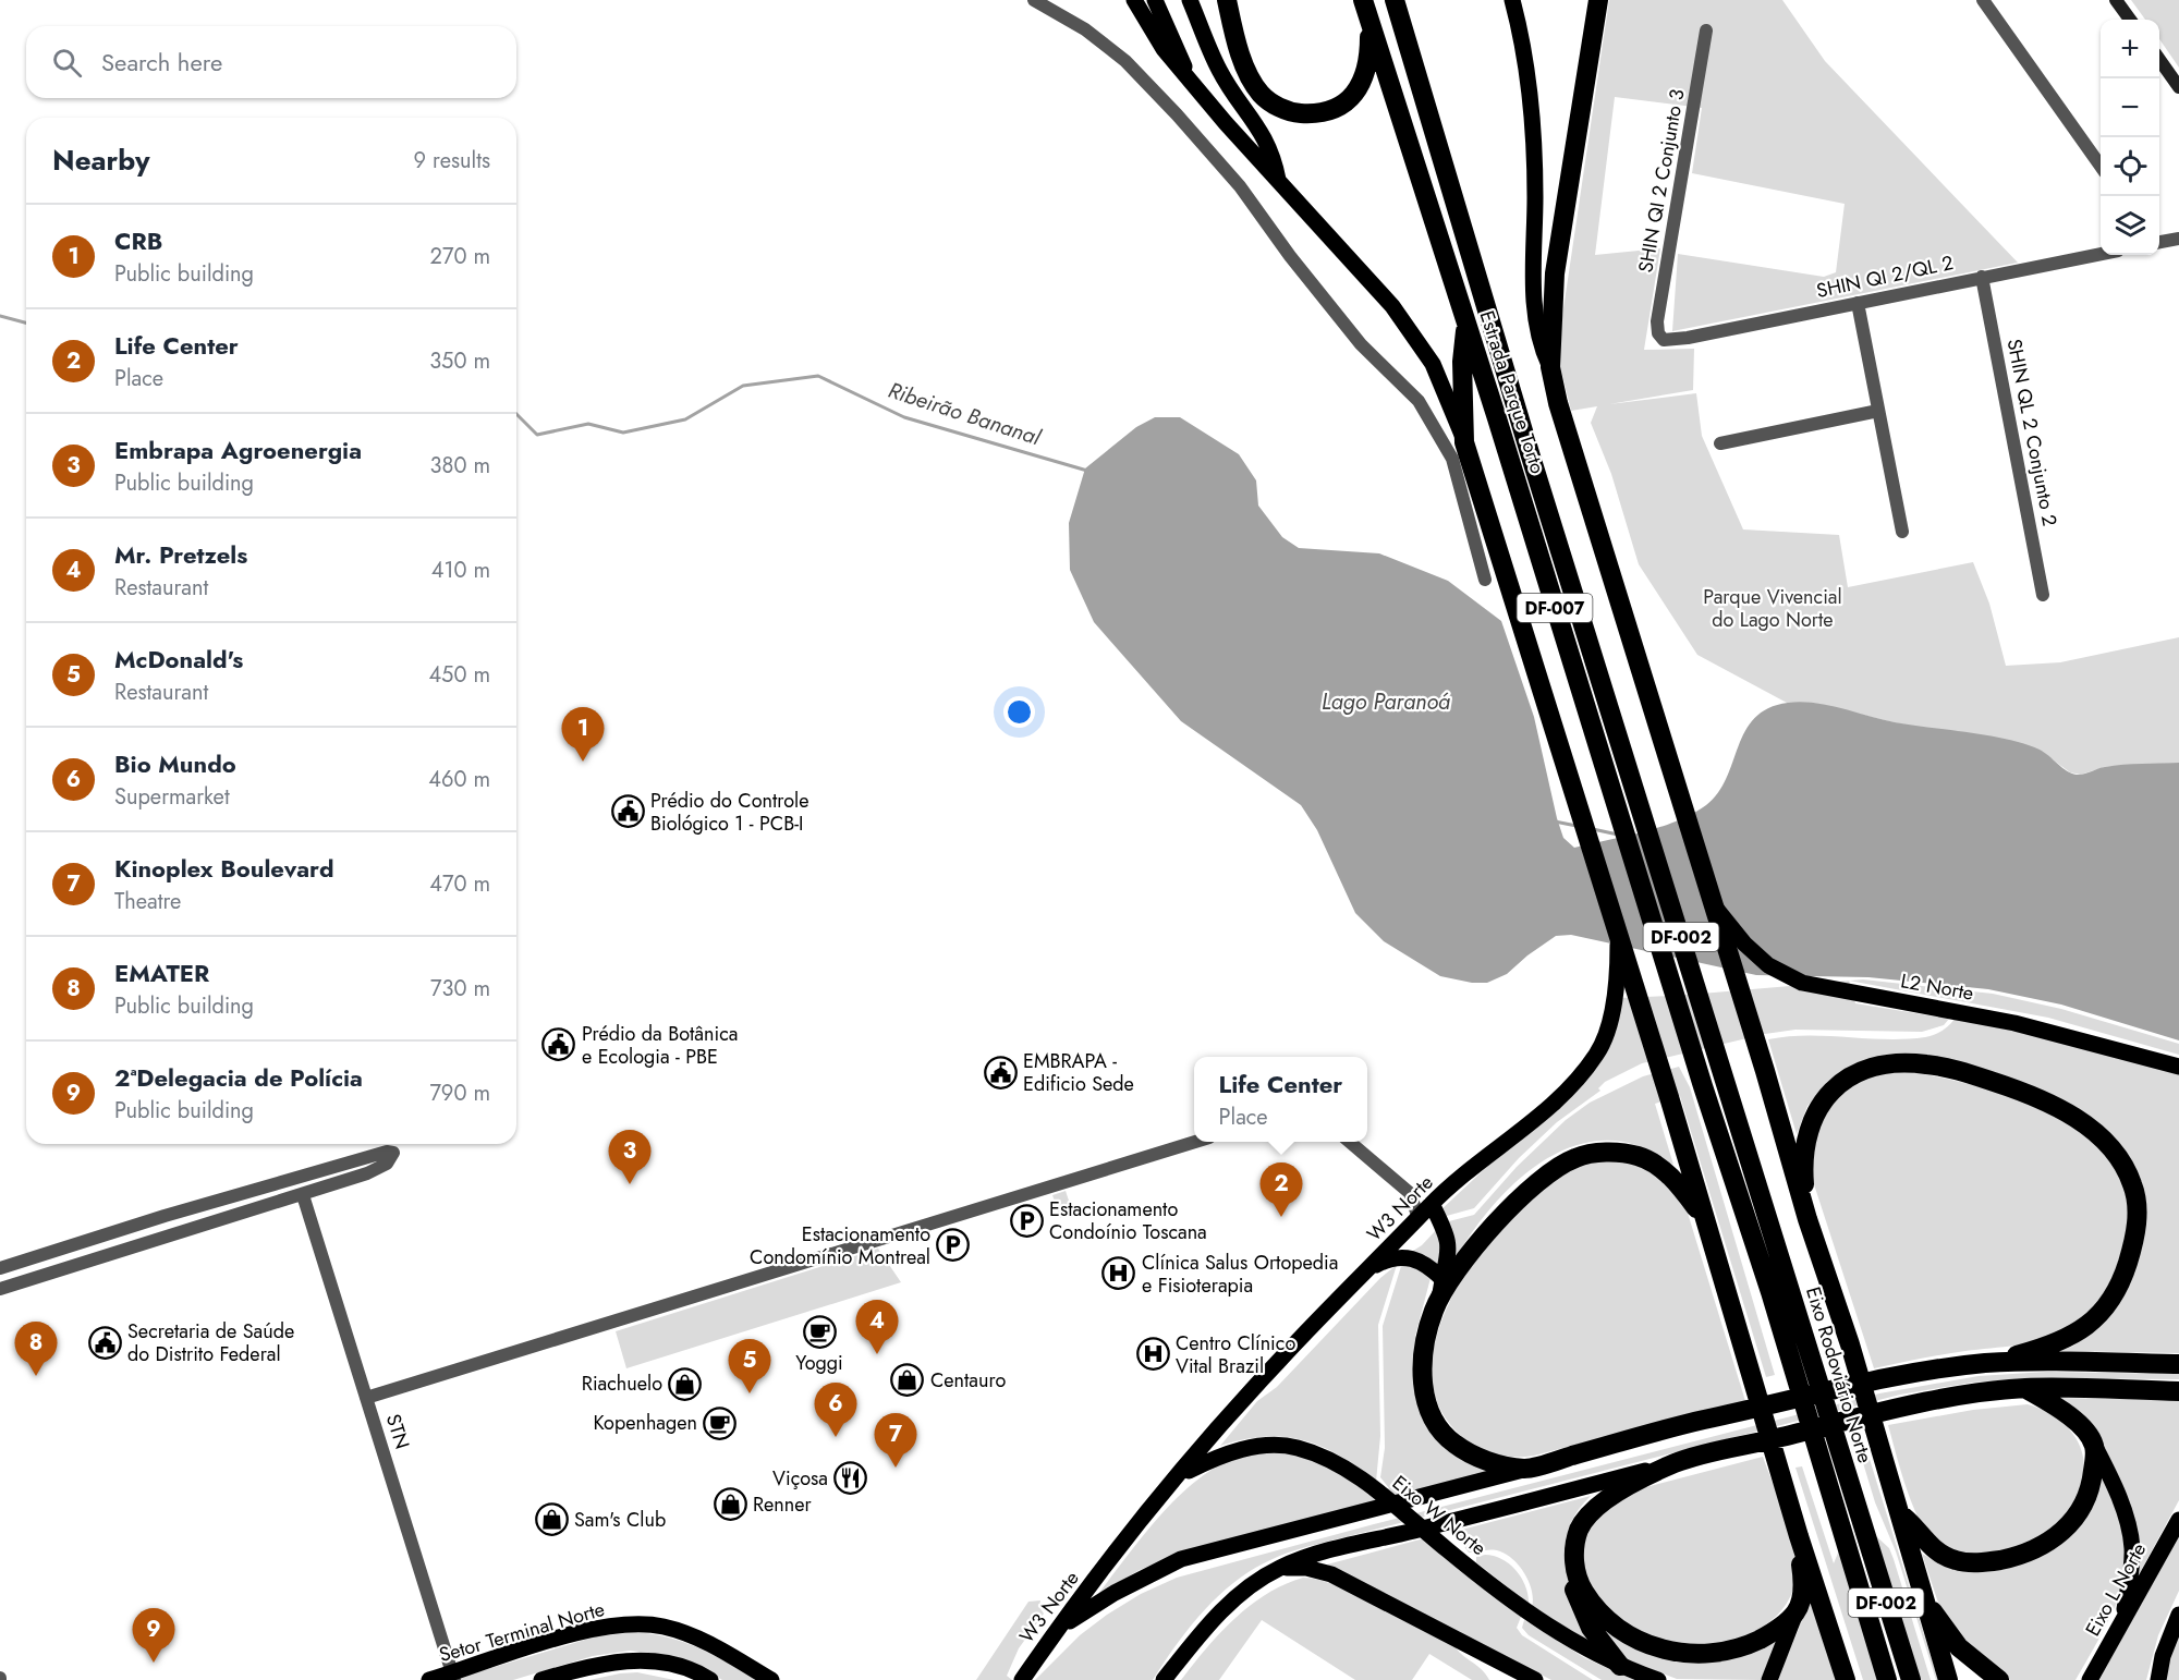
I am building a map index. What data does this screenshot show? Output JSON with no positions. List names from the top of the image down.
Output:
{
  "streets": {
    "highway": [
      "Estrada Parque Torto",
      "DF-007",
      "DF-002",
      "Eixo Rodoviário Norte"
    ],
    "main road": [
      "L2 Norte",
      "W3 Norte",
      "Eixo W Norte",
      "Eixo L Norte",
      "Setor Terminal Norte"
    ],
    "street": [
      "SHIN QI 2 Conjunto 3",
      "SHIN QI 2/QL 2",
      "SHIN QL 2 Conjunto 2",
      "STN"
    ]
  },
  "crossings": [
    ["SHIN QI 2 Conjunto 3", "SHIN QI 2/QL 2"],
    ["SHIN QI 2/QL 2", "SHIN QL 2 Conjunto 2"],
    ["Estrada Parque Torto", "Eixo Rodoviário Norte"],
    ["W3 Norte", "Eixo W Norte"],
    ["STN", "Setor Terminal Norte"]
  ],
  "water": ["Ribeirão Bananal", "Lago Paranoá"],
  "parks": ["Parque Vivencial do Lago Norte"],
  "places": {
    "public building": [
      "Prédio do Controle Biológico 1 - PCB-I",
      "Prédio da Botânica e Ecologia - PBE",
      "EMBRAPA - Edificio Sede",
      "Secretaria de Saúde do Distrito Federal"
    ],
    "parking": ["Estacionamento Condoínio Toscana", "Estacionamento Condomínio Montreal"],
    "hospital": ["Clínica Salus Ortopedia e Fisioterapia", "Centro Clínico Vital Brazil"],
    "cafe": ["Yoggi", "Kopenhagen"],
    "shop": [
      "Centauro",
      "Riachuelo",
      "Renner",
      "Sam's Club"
    ],
    "restaurant": ["Viçosa"]
  },
  "page": {
    "map_buttons": ["+", "−"],
    "search": "Search here",
    "heading": ["Nearby", "9 results"],
    "list": [
      {
        "mark": "1",
        "name": "CRB",
        "note": "Public building",
        "value": "270 m"
      },
      {
        "mark": "2",
        "name": "Life Center",
        "note": "Place",
        "value": "350 m"
      },
      {
        "mark": "3",
        "name": "Embrapa Agroenergia",
        "note": "Public building",
        "value": "380 m"
      },
      {
        "mark": "4",
        "name": "Mr. Pretzels",
        "note": "Restaurant",
        "value": "410 m"
      },
      {
        "mark": "5",
        "name": "McDonald's",
        "note": "Restaurant",
        "value": "450 m"
      },
      {
        "mark": "6",
        "name": "Bio Mundo",
        "note": "Supermarket",
        "value": "460 m"
      },
      {
        "mark": "7",
        "name": "Kinoplex Boulevard",
        "note": "Theatre",
        "value": "470 m"
      },
      {
        "mark": "8",
        "name": "EMATER",
        "note": "Public building",
        "value": "730 m"
      },
      {
        "mark": "9",
        "name": "2ªDelegacia de Polícia",
        "note": "Public building",
        "value": "790 m"
      }
    ],
    "pins": [
      "1",
      "3",
      "2",
      "4",
      "8",
      "5",
      "6",
      "7",
      "9"
    ],
    "popup": ["Life Center", "Place"]
  }
}
